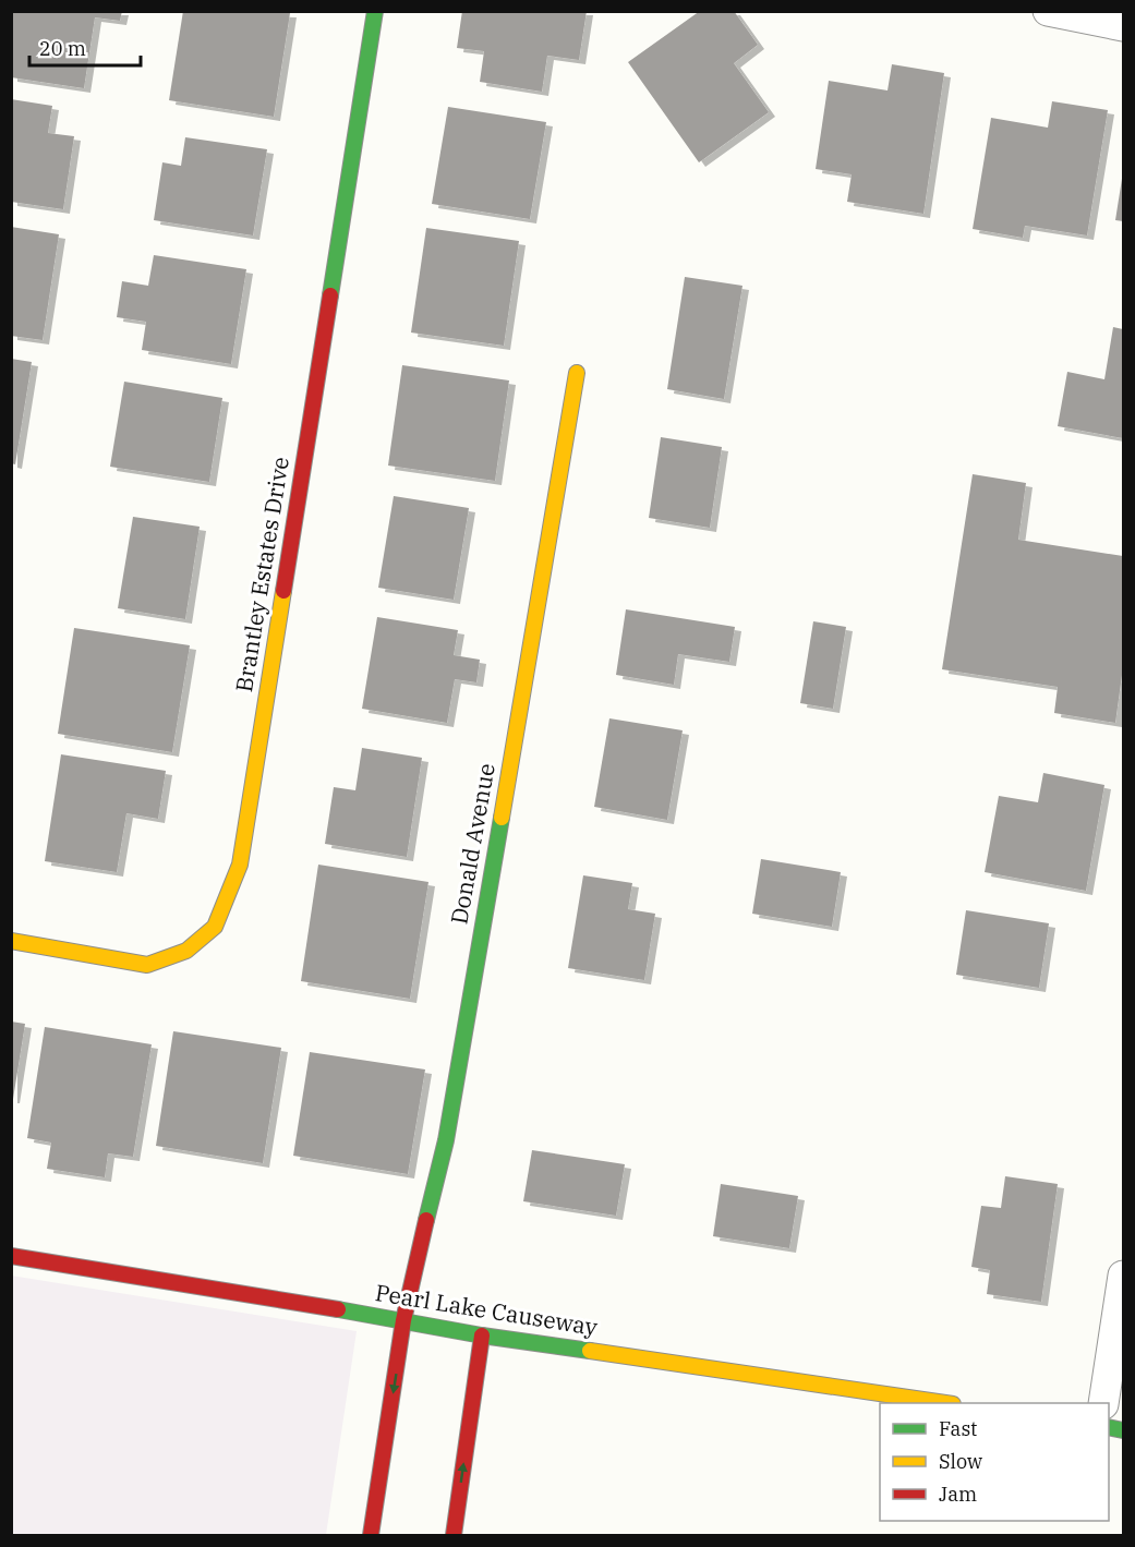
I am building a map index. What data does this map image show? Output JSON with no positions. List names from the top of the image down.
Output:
{
  "streets": {
    "street": ["Brantley Estates Drive", "Donald Avenue", "Pearl Lake Causeway"]
  },
  "crossings": [
    ["Donald Avenue", "Pearl Lake Causeway"]
  ],
  "legend": ["Fast", "Slow", "Jam"],
  "scale_bar": "20 m"
}
